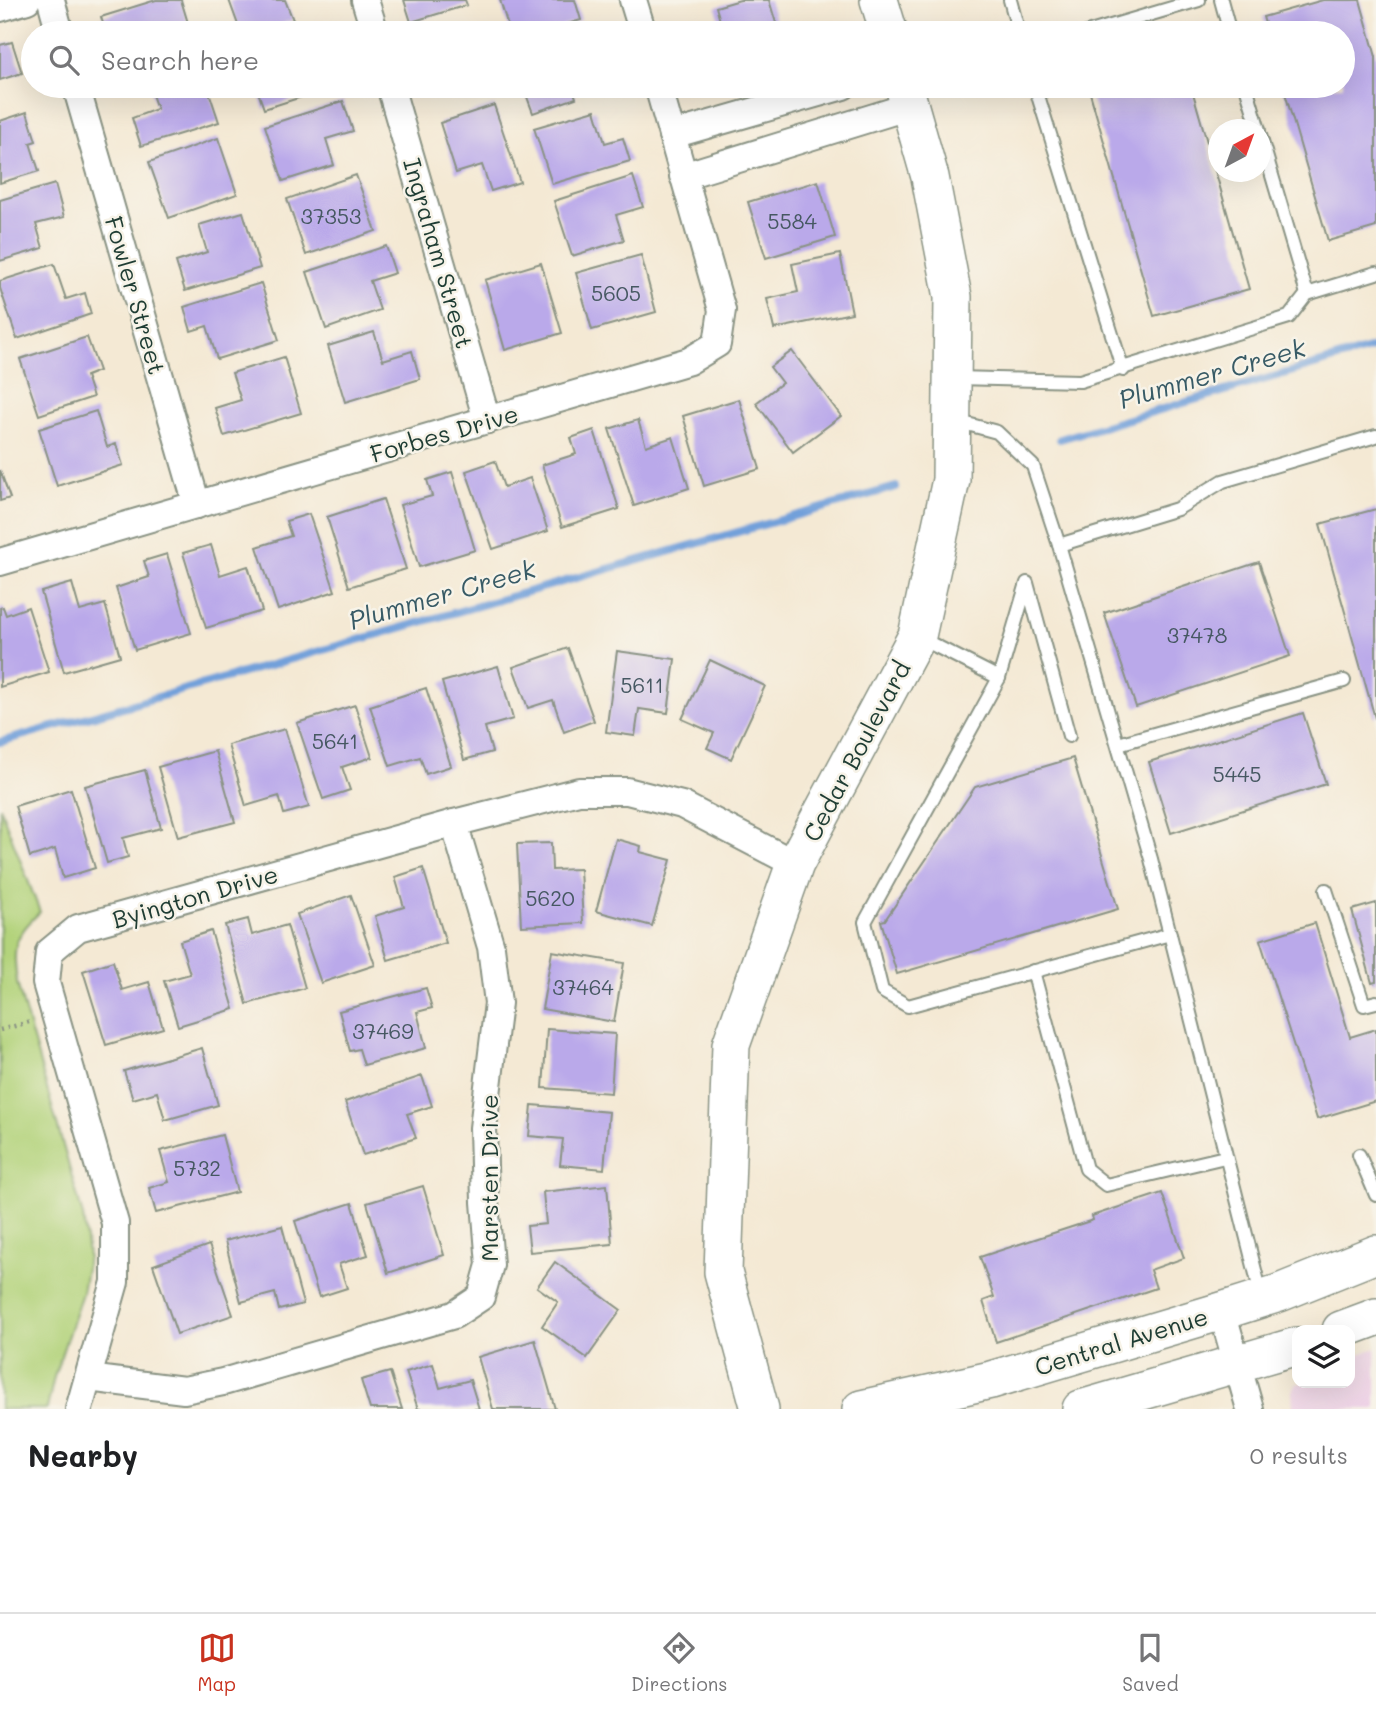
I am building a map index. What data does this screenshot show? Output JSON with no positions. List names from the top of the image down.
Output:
{
  "streets": {
    "main road": ["Cedar Boulevard", "Central Avenue"],
    "street": [
      "Ingraham Street",
      "Fowler Street",
      "Forbes Drive",
      "Byington Drive",
      "Marsten Drive"
    ]
  },
  "crossings": [
    ["Ingraham Street", "Forbes Drive"],
    ["Fowler Street", "Forbes Drive"],
    ["Cedar Boulevard", "Byington Drive"],
    ["Byington Drive", "Marsten Drive"]
  ],
  "water": ["Plummer Creek"],
  "house_numbers": [
    "37353",
    "5584",
    "5605",
    "37478",
    "5611",
    "5641",
    "5445",
    "5620",
    "37464",
    "37469",
    "5732"
  ],
  "north": "top right",
  "page": {
    "search": "Search here",
    "heading": ["Nearby", "0 results"],
    "nav": ["Map", "Directions", "Saved"]
  }
}
